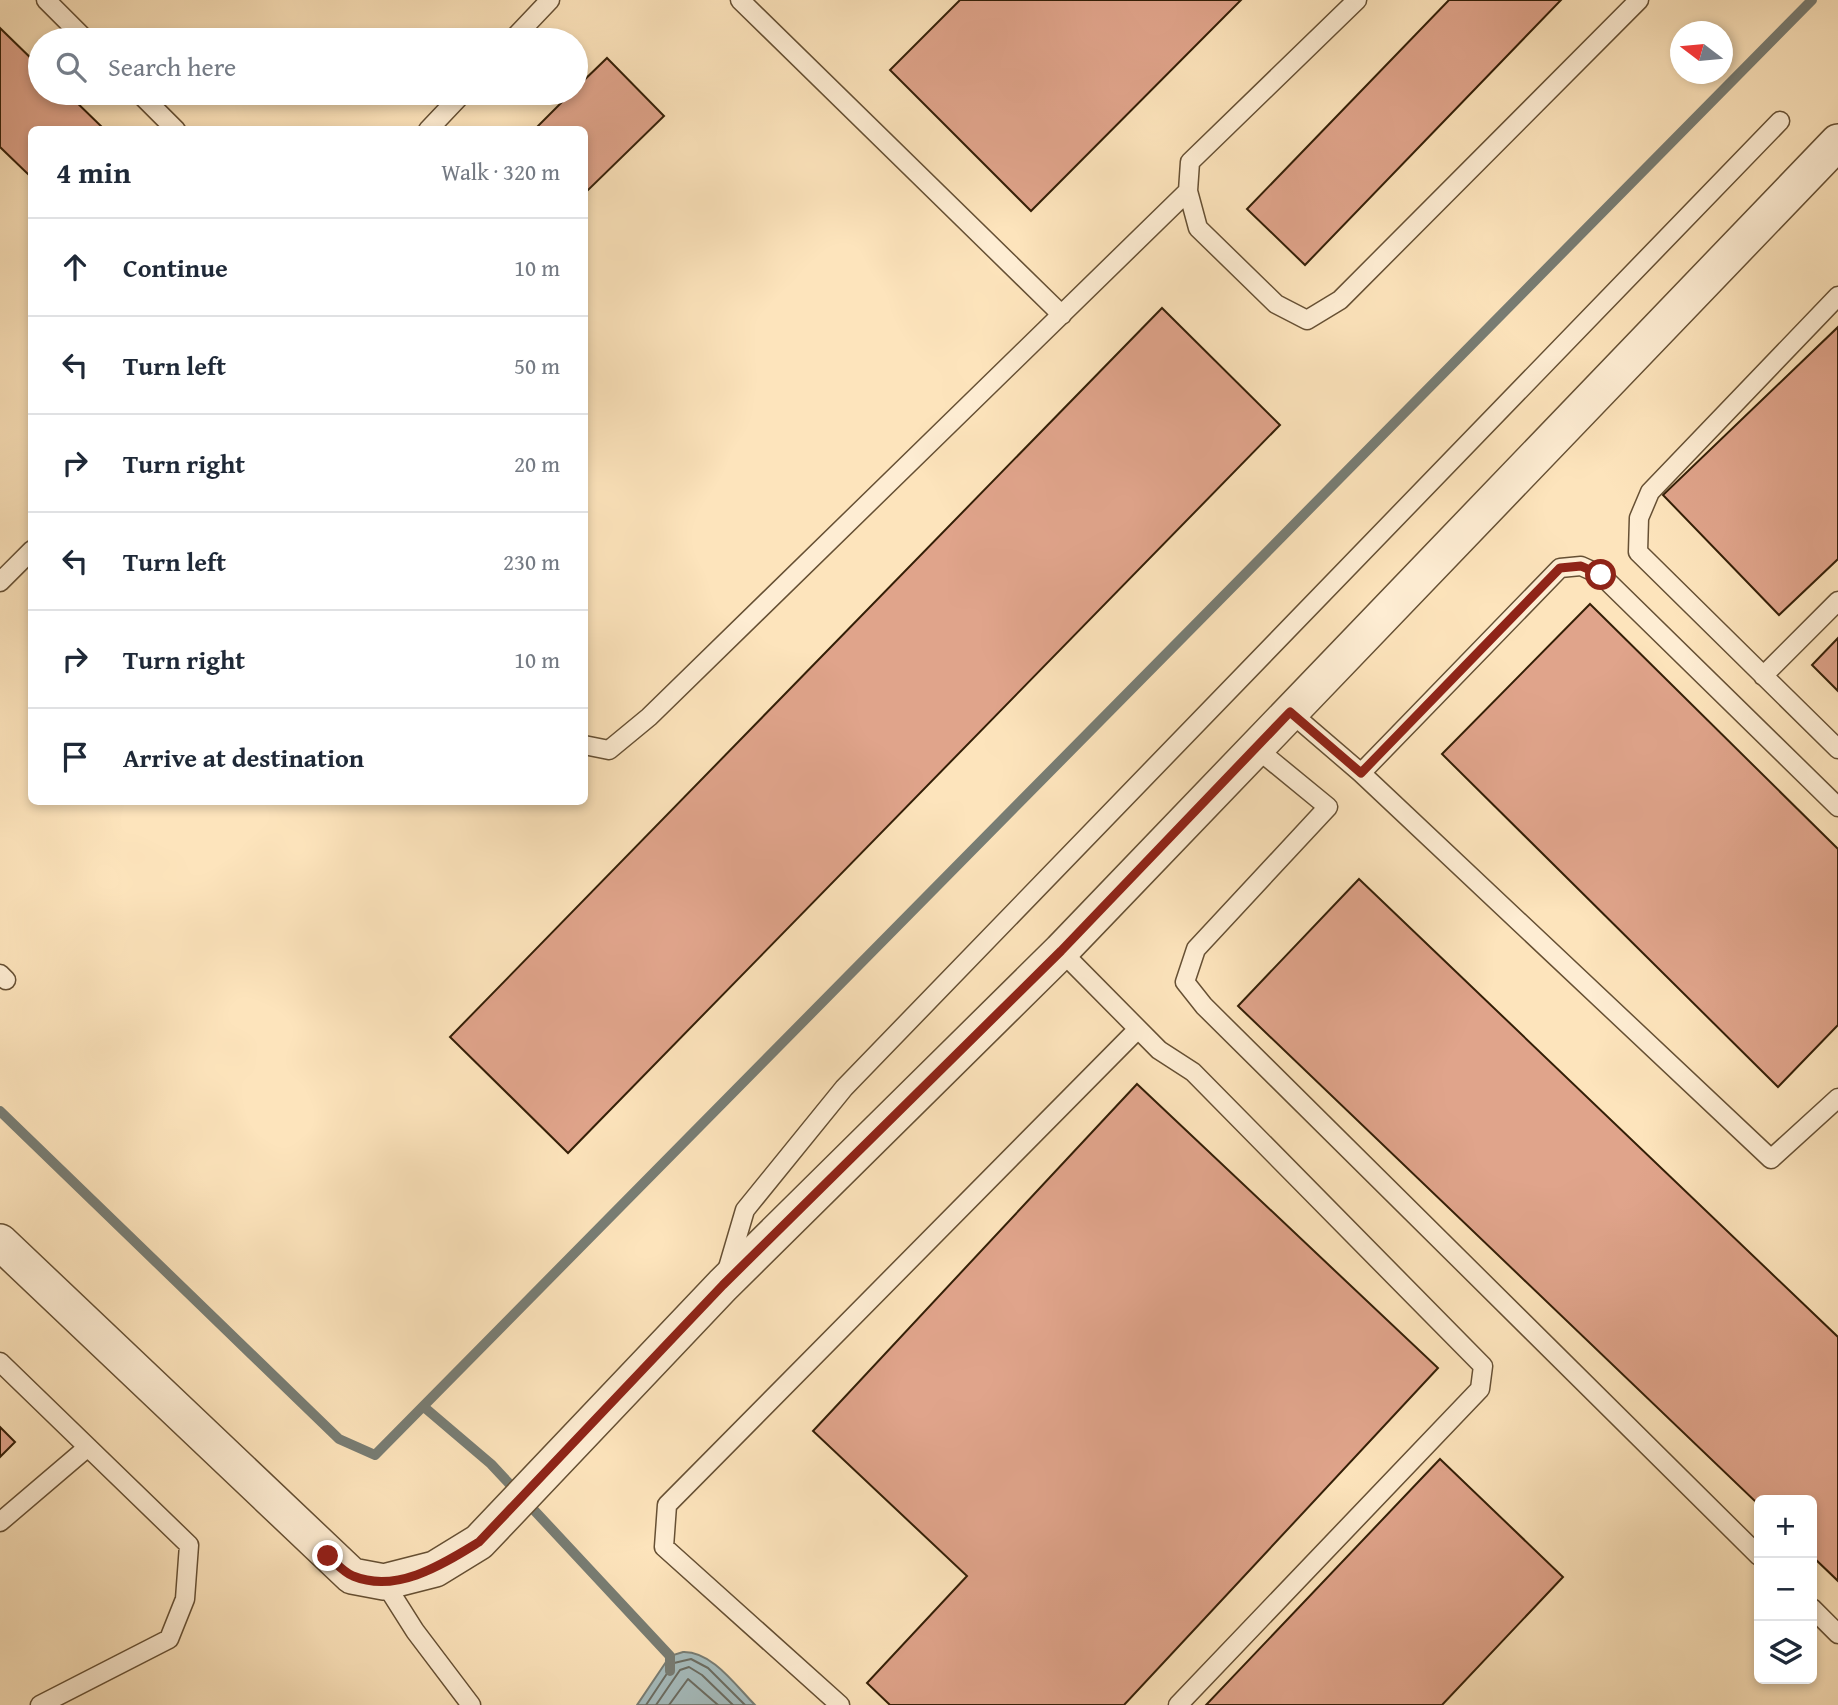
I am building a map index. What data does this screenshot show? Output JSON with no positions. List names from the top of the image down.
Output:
{
  "north": "left",
  "page": {
    "search": "Search here",
    "heading": ["4 min", "Walk · 320 m"],
    "list": [
      ["Continue", "10 m"],
      ["Turn left", "50 m"],
      ["Turn right", "20 m"],
      ["Turn left", "230 m"],
      ["Turn right", "10 m"],
      "Arrive at destination"
    ],
    "map_buttons": ["+", "−"]
  }
}
